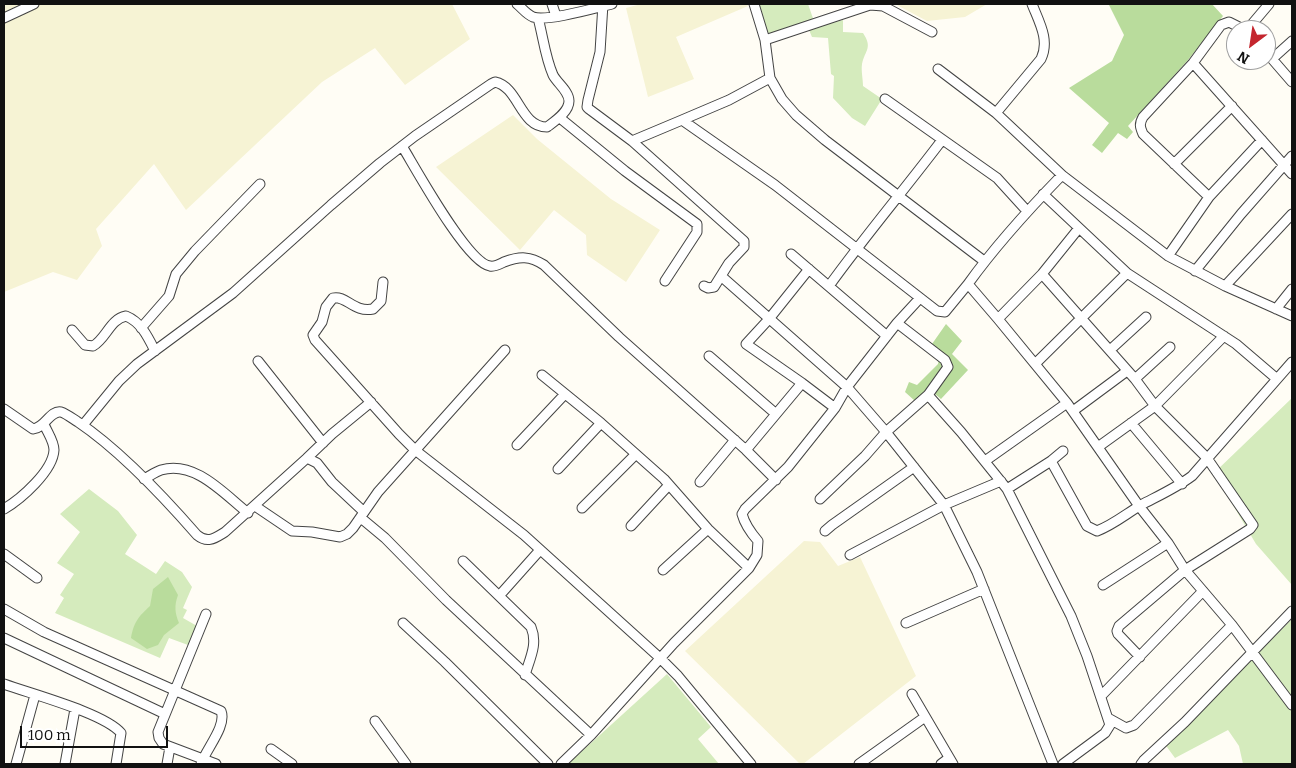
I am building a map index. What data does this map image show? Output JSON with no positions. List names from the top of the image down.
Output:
{
  "scale_bar": "100 m",
  "north": "bottom left"
}
